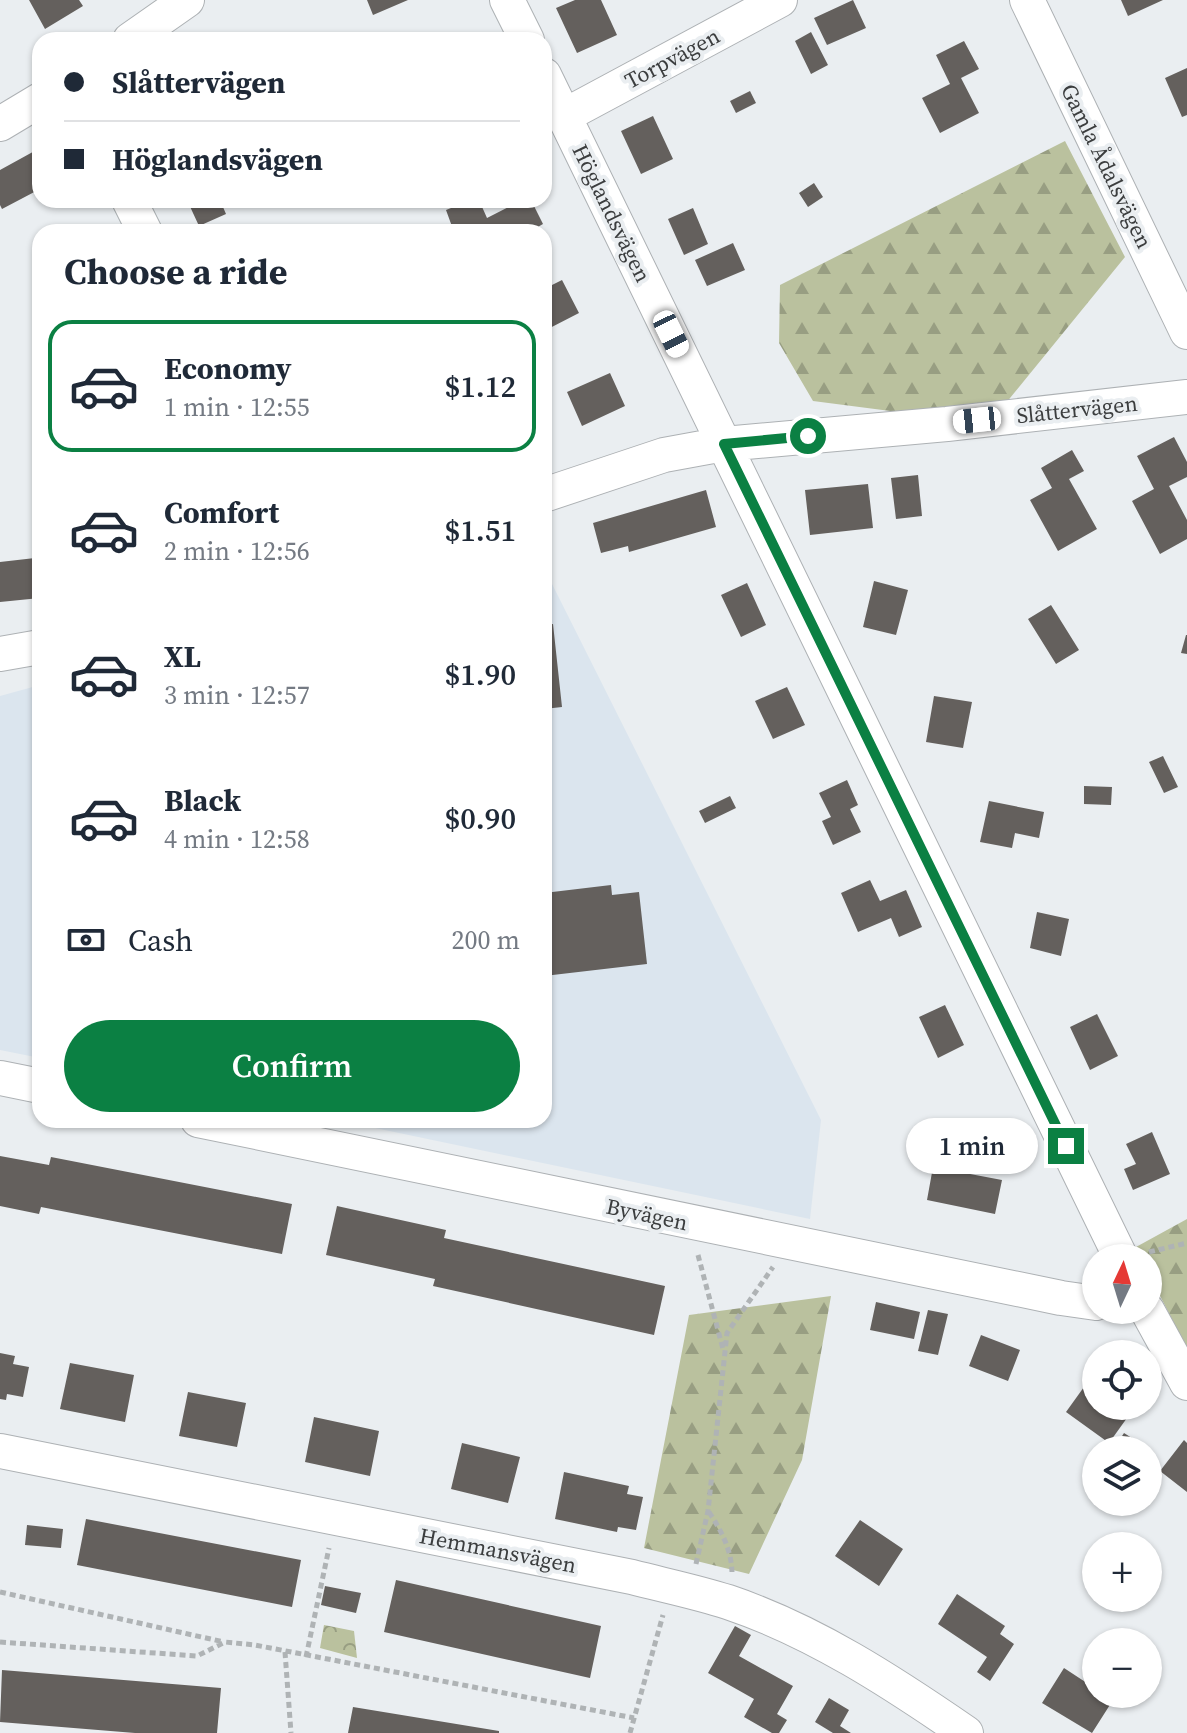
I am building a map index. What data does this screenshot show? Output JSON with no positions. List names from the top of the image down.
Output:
{
  "streets": {
    "street": [
      "Torpvägen",
      "Gamla Ådalsvägen",
      "Höglandsvägen",
      "Slåttervägen",
      "Byvägen",
      "Hemmansvägen"
    ]
  },
  "crossings": [
    ["Torpvägen", "Höglandsvägen"],
    ["Höglandsvägen", "Slåttervägen"]
  ],
  "north": "top",
  "page": {
    "banner": ["Slåttervägen", "Höglandsvägen"],
    "heading": "Choose a ride",
    "list": [
      {
        "name": "Economy",
        "note": "1 min · 12:55",
        "value": "$1.12"
      },
      {
        "name": "Comfort",
        "note": "2 min · 12:56",
        "value": "$1.51"
      },
      {
        "name": "XL",
        "note": "3 min · 12:57",
        "value": "$1.90"
      },
      {
        "name": "Black",
        "note": "4 min · 12:58",
        "value": "$0.90"
      }
    ],
    "pay": ["Cash", "200 m"],
    "buttons": "Confirm",
    "bubble": "1 min",
    "map_buttons": ["+", "−"]
  }
}
